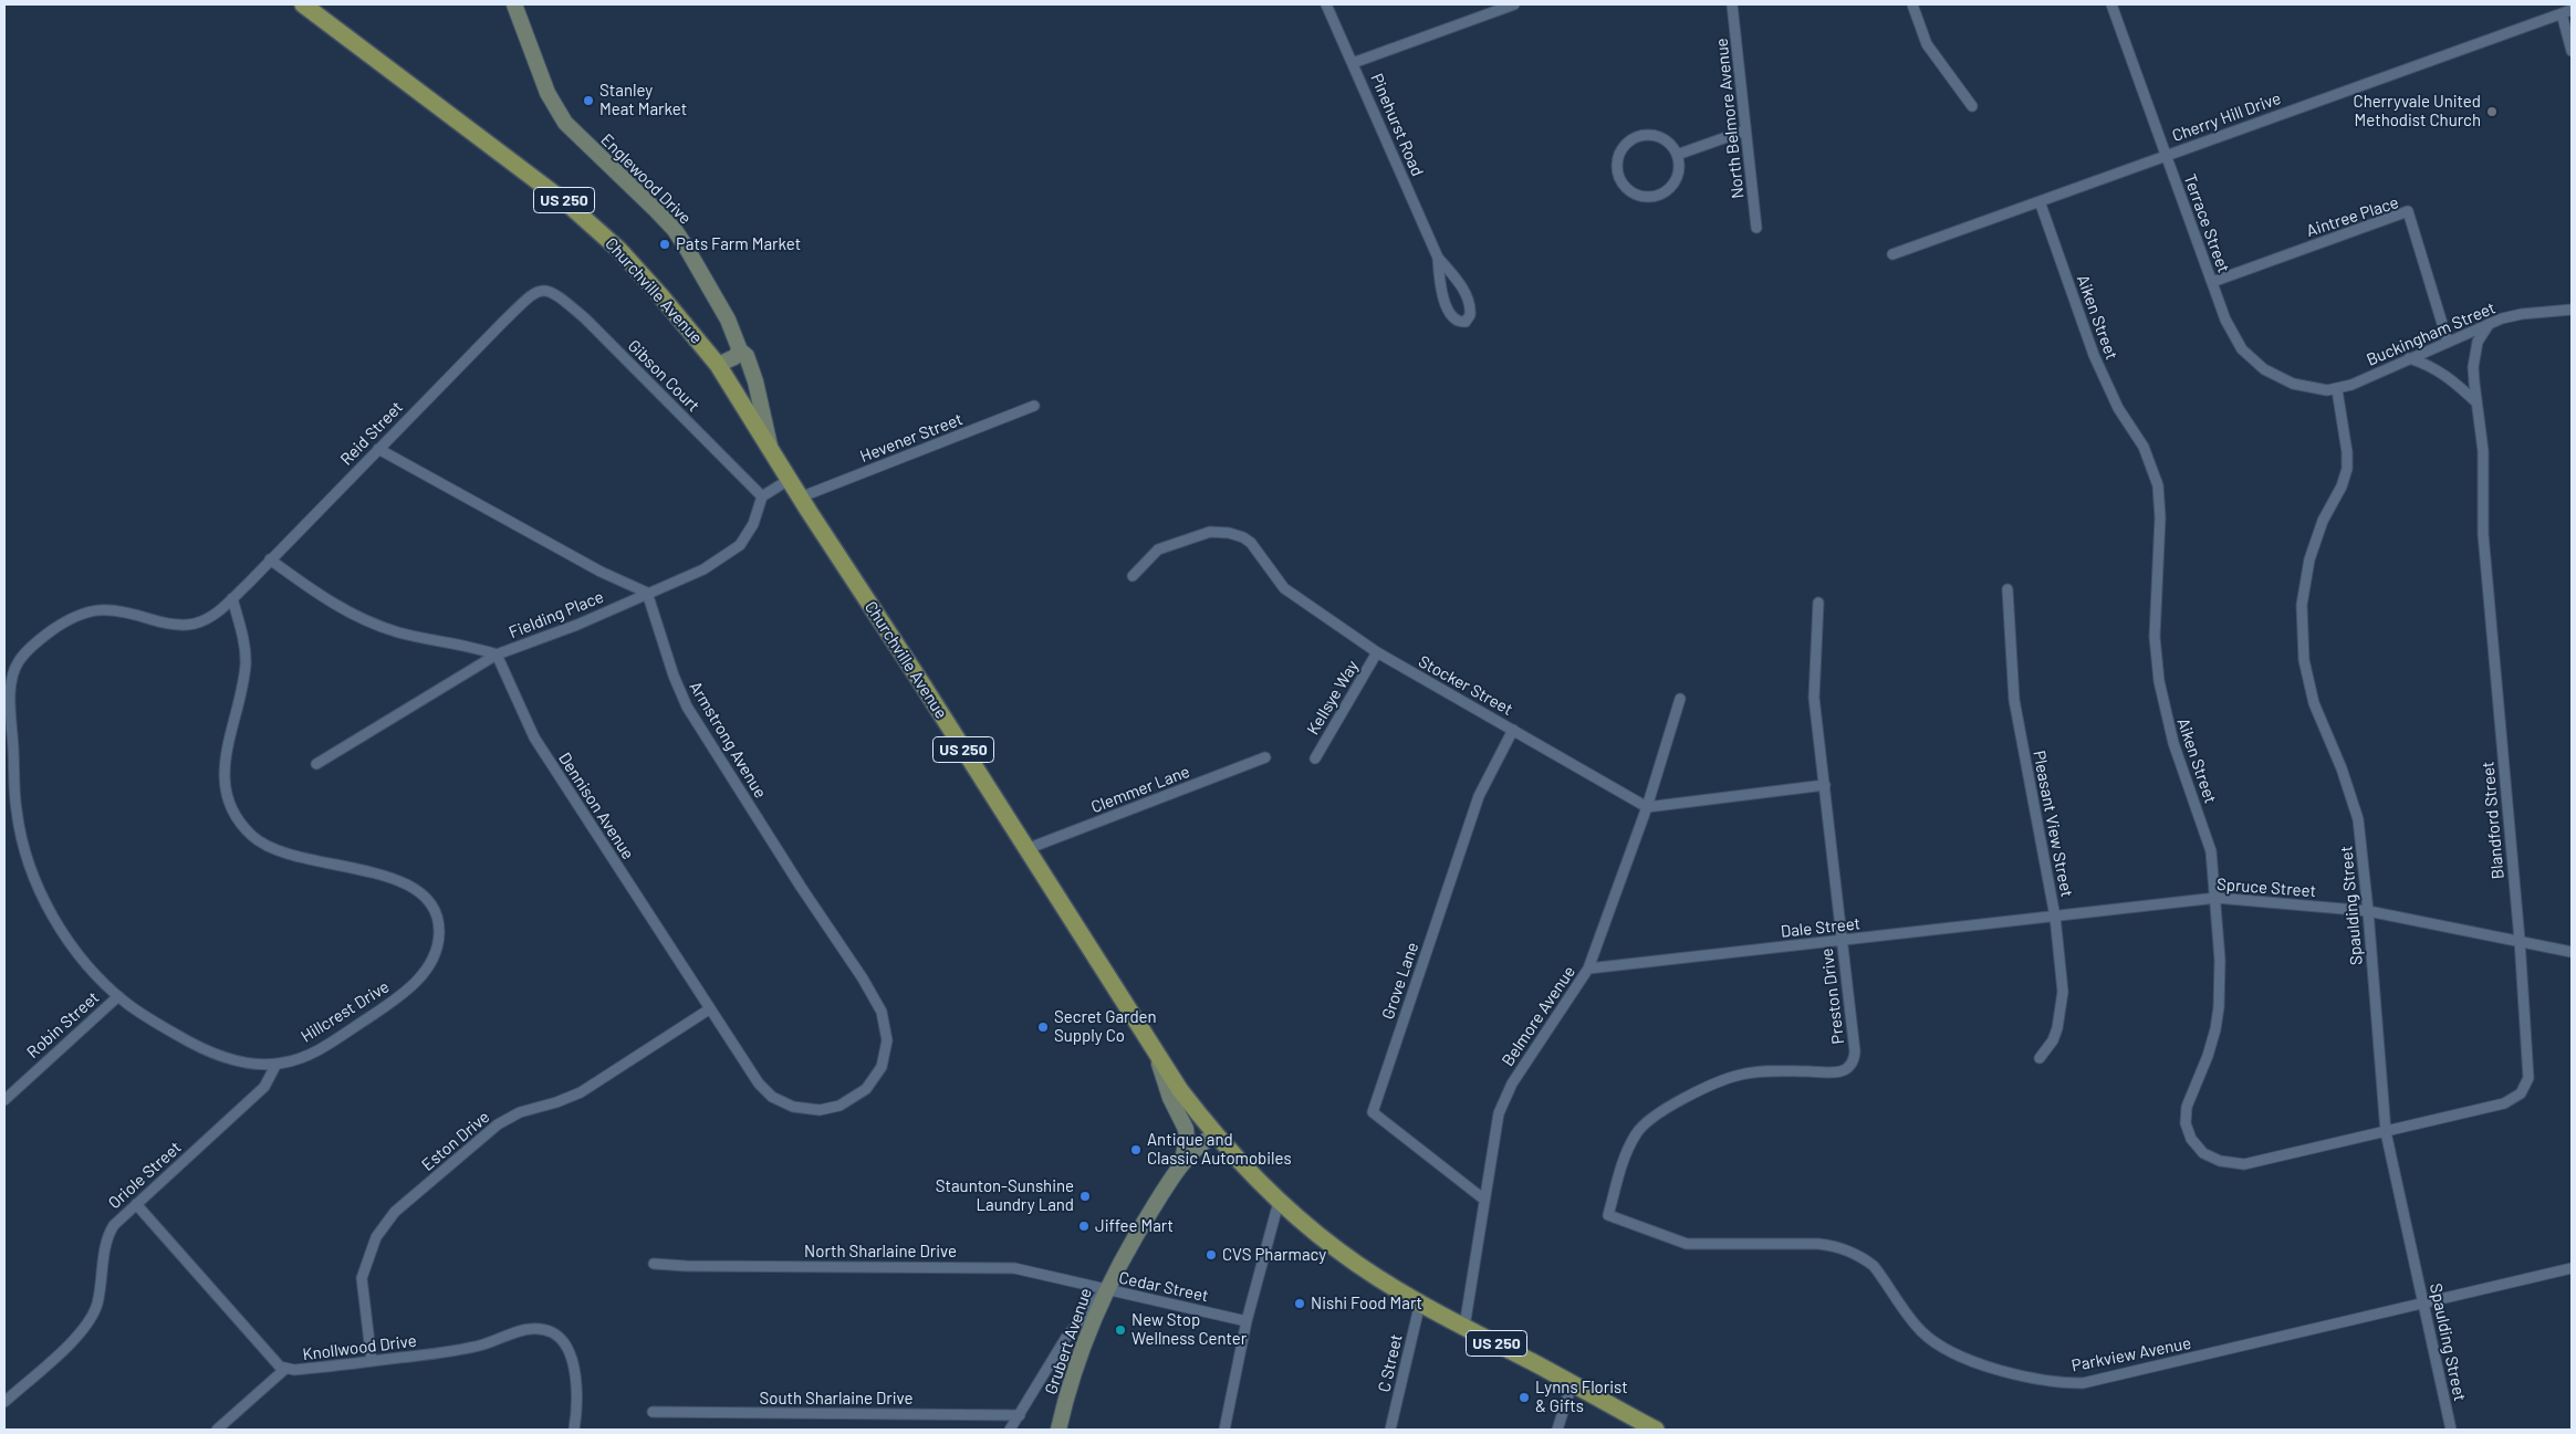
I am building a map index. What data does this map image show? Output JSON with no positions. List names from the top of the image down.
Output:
{
  "streets": {
    "main road": ["US 250", "Churchville Avenue"],
    "street": [
      "Cherry Hill Drive",
      "North Belmore Avenue",
      "Pinehurst Road",
      "Englewood Drive",
      "Aintree Place",
      "Terrace Street",
      "Aiken Street",
      "Buckingham Street",
      "Gibson Court",
      "Reid Street",
      "Hevener Street",
      "Fielding Place",
      "Stocker Street",
      "Kellsye Way",
      "Armstrong Avenue",
      "Clemmer Lane",
      "Dennison Avenue",
      "Blandford Street",
      "Pleasant View Street",
      "Spruce Street",
      "Spaulding Street",
      "Dale Street",
      "Grove Lane",
      "Preston Drive",
      "Hillcrest Drive",
      "Belmore Avenue",
      "Robin Street",
      "Eston Drive",
      "Oriole Street",
      "North Sharlaine Drive",
      "Cedar Street",
      "Grubert Avenue",
      "Knollwood Drive",
      "Parkview Avenue",
      "C Street",
      "South Sharlaine Drive"
    ]
  },
  "crossings": [
    ["Cherry Hill Drive", "Terrace Street"],
    ["Cherry Hill Drive", "Aiken Street"],
    ["Englewood Drive", "Churchville Avenue"],
    ["Aintree Place", "Terrace Street"],
    ["Aintree Place", "Buckingham Street"],
    ["Terrace Street", "Buckingham Street"],
    ["Terrace Street", "Spaulding Street"],
    ["Churchville Avenue", "Hevener Street"],
    ["Churchville Avenue", "Clemmer Lane"],
    ["Churchville Avenue", "Belmore Avenue"],
    ["Churchville Avenue", "Grubert Avenue"],
    ["Churchville Avenue", "C Street"],
    ["Aiken Street", "Blandford Street"],
    ["Aiken Street", "Spruce Street"],
    ["Aiken Street", "Spaulding Street"],
    ["Buckingham Street", "Blandford Street"],
    ["Buckingham Street", "Spaulding Street"],
    ["Gibson Court", "Reid Street"],
    ["Gibson Court", "Fielding Place"],
    ["Reid Street", "Hillcrest Drive"],
    ["Fielding Place", "Armstrong Avenue"],
    ["Fielding Place", "Dennison Avenue"],
    ["Stocker Street", "Kellsye Way"],
    ["Stocker Street", "Grove Lane"],
    ["Stocker Street", "Belmore Avenue"],
    ["Armstrong Avenue", "Dennison Avenue"],
    ["Dennison Avenue", "Eston Drive"],
    ["Blandford Street", "Spruce Street"],
    ["Blandford Street", "Spaulding Street"],
    ["Pleasant View Street", "Spruce Street"],
    ["Pleasant View Street", "Dale Street"],
    ["Spruce Street", "Spaulding Street"],
    ["Spruce Street", "Dale Street"],
    ["Spaulding Street", "Parkview Avenue"],
    ["Dale Street", "Preston Drive"],
    ["Dale Street", "Belmore Avenue"],
    ["Grove Lane", "Belmore Avenue"],
    ["Preston Drive", "Parkview Avenue"],
    ["Hillcrest Drive", "Robin Street"],
    ["Hillcrest Drive", "Oriole Street"],
    ["Eston Drive", "Knollwood Drive"],
    ["Oriole Street", "Knollwood Drive"],
    ["North Sharlaine Drive", "Cedar Street"],
    ["North Sharlaine Drive", "Grubert Avenue"],
    ["Cedar Street", "Grubert Avenue"]
  ],
  "places": [
    "Stanley Meat Market",
    "Cherryvale United Methodist Church",
    "Pats Farm Market",
    "Secret Garden Supply Co",
    "Antique and Classic Automobiles",
    "Staunton-Sunshine Laundry Land",
    "Jiffee Mart",
    "CVS Pharmacy",
    "Nishi Food Mart",
    "New Stop Wellness Center",
    "Lynns Florist & Gifts"
  ]
}
